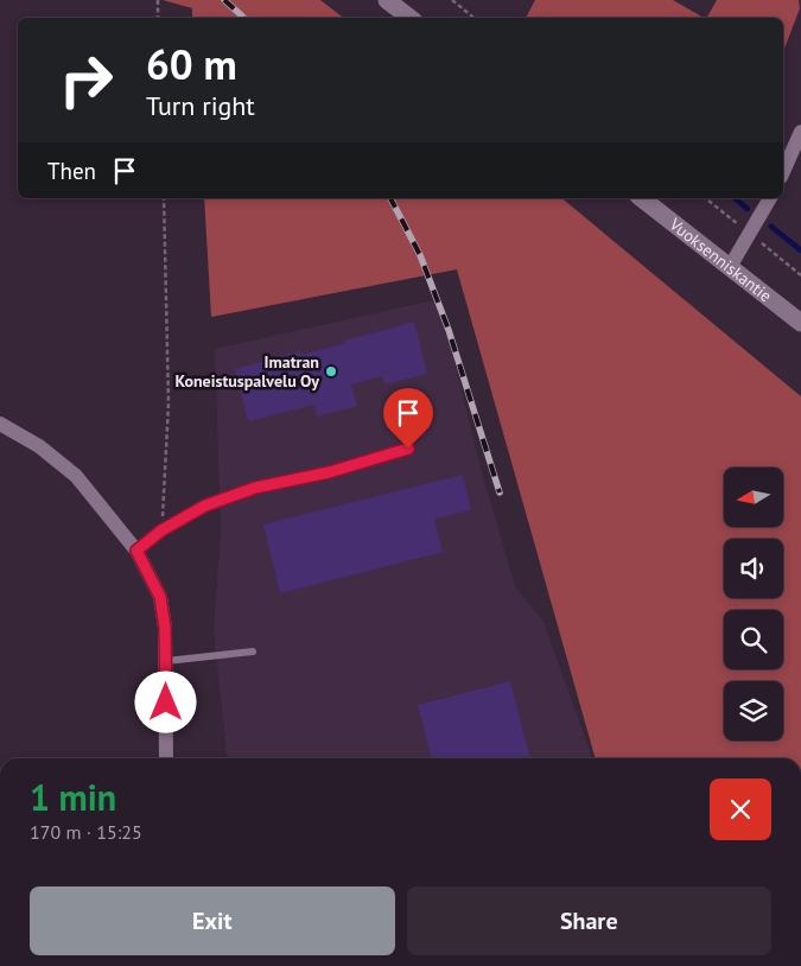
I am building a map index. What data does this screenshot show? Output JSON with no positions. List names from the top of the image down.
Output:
{
  "streets": {
    "street": ["Vuoksenniskantie"]
  },
  "places": ["Imatran Koneistuspalvelu Oy"],
  "north": "left",
  "page": {
    "turn": ["60 m", "Turn right"],
    "then": "Then",
    "heading": ["1 min", "170 m · 15:25"],
    "buttons": ["Exit", "Share"]
  }
}
